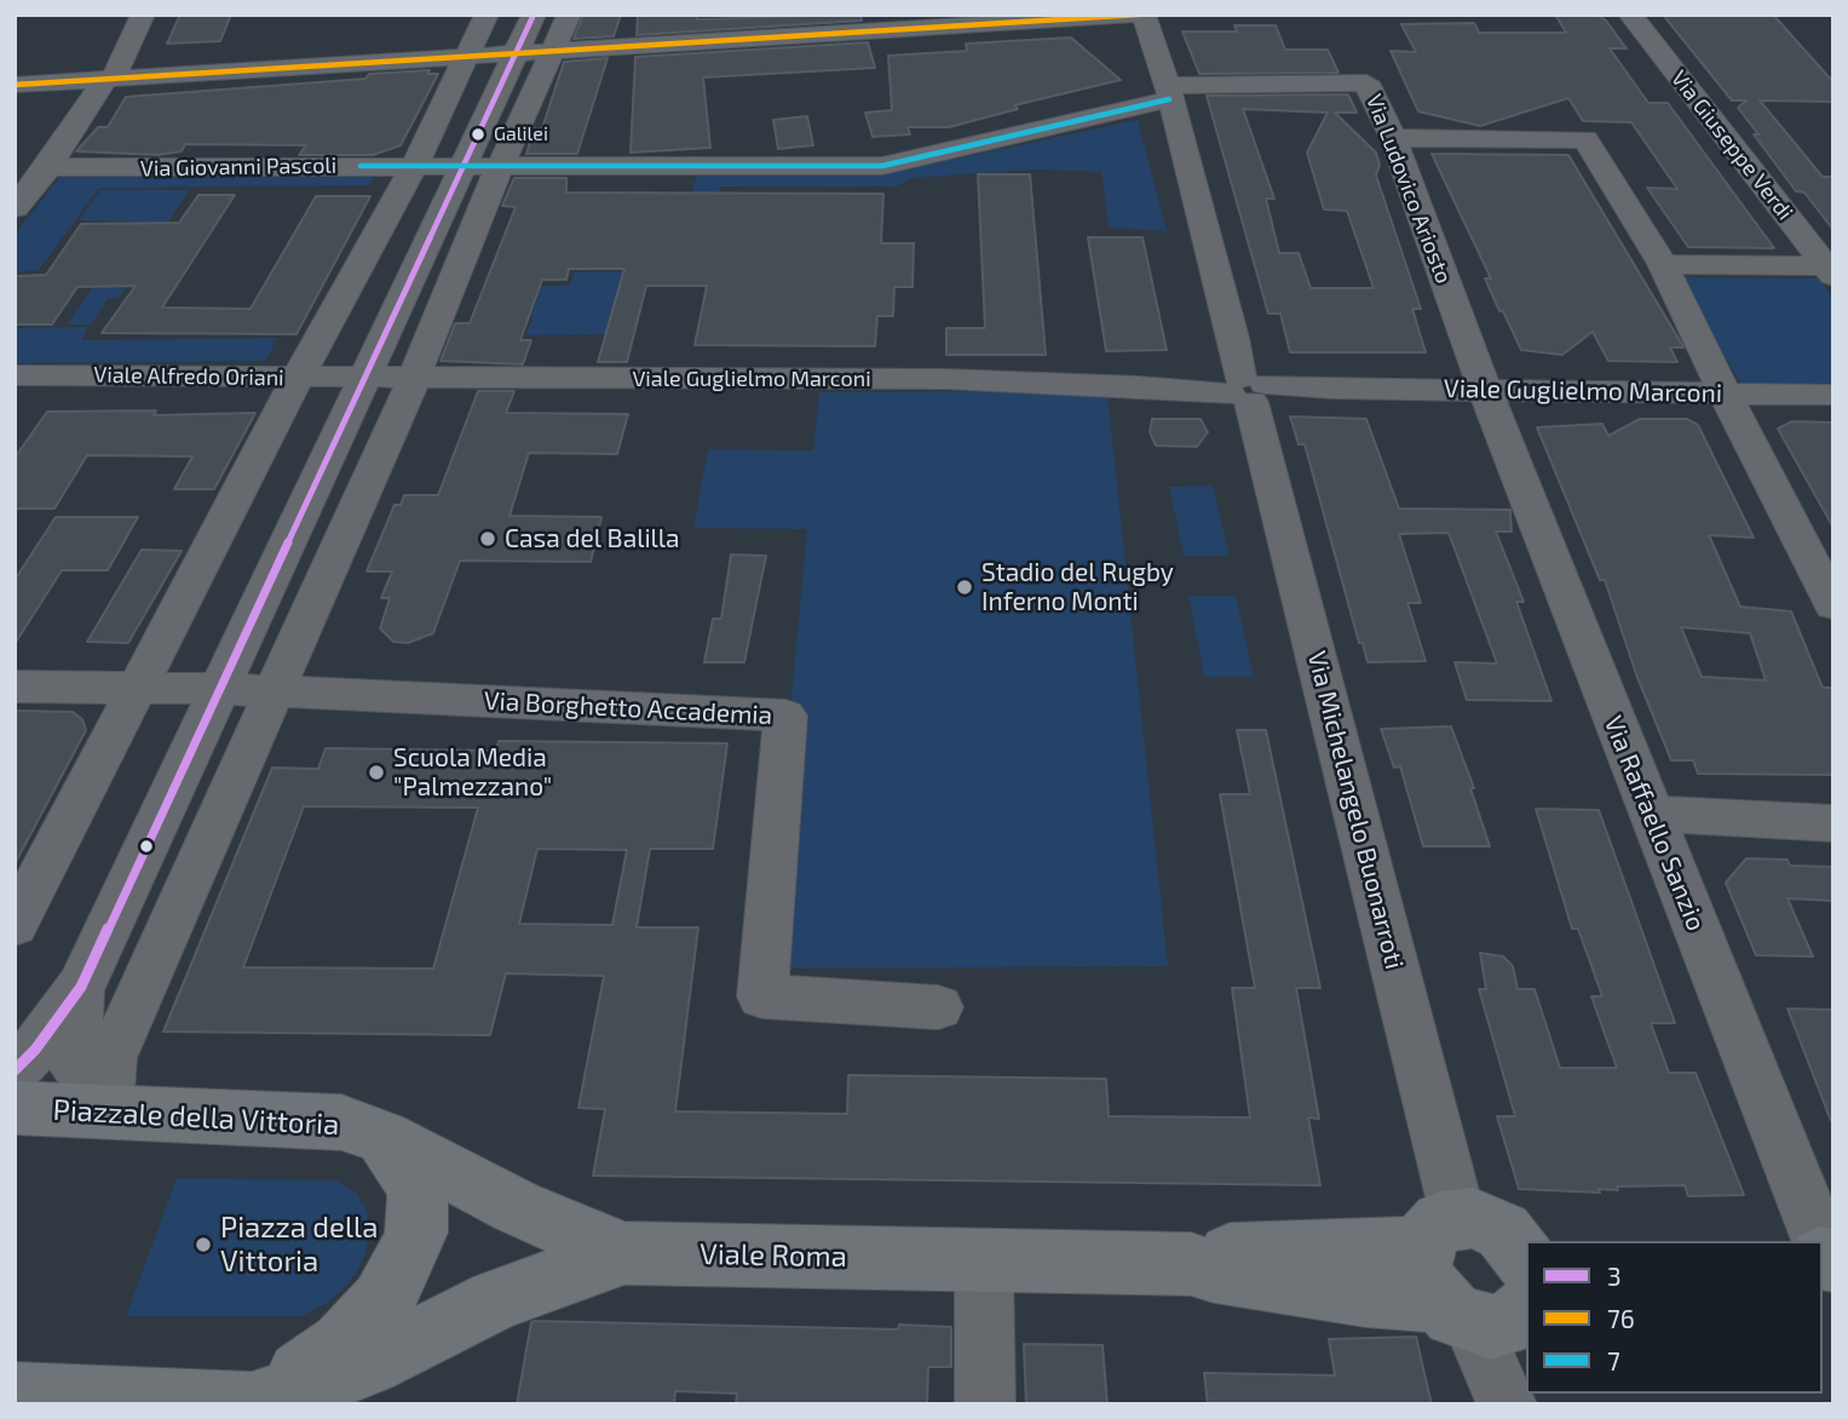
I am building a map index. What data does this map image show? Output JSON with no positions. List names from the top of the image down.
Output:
{
  "streets": {
    "main road": ["Piazzale della Vittoria", "Viale Roma"],
    "street": [
      "Via Giuseppe Verdi",
      "Via Giovanni Pascoli",
      "Via Ludovico Ariosto",
      "Viale Alfredo Oriani",
      "Viale Guglielmo Marconi",
      "Via Borghetto Accademia",
      "Via Michelangelo Buonarroti",
      "Via Raffaello Sanzio"
    ]
  },
  "crossings": [
    ["Via Giovanni Pascoli", "Via Ludovico Ariosto"],
    ["Via Giovanni Pascoli", "Via Michelangelo Buonarroti"],
    ["Via Ludovico Ariosto", "Viale Guglielmo Marconi"],
    ["Via Ludovico Ariosto", "Via Michelangelo Buonarroti"],
    ["Via Ludovico Ariosto", "Via Raffaello Sanzio"],
    ["Viale Alfredo Oriani", "Viale Guglielmo Marconi"],
    ["Viale Guglielmo Marconi", "Via Michelangelo Buonarroti"],
    ["Viale Guglielmo Marconi", "Via Raffaello Sanzio"],
    ["Via Michelangelo Buonarroti", "Viale Roma"],
    ["Piazzale della Vittoria", "Viale Roma"]
  ],
  "places": [
    "Galilei",
    "Casa del Balilla",
    "Stadio del Rugby Inferno Monti",
    "Scuola Media \"Palmezzano\"",
    "Piazza della Vittoria"
  ],
  "lines": ["transit line 3", "transit line 76", "transit line 7"],
  "legend": ["3", "76", "7"]
}
